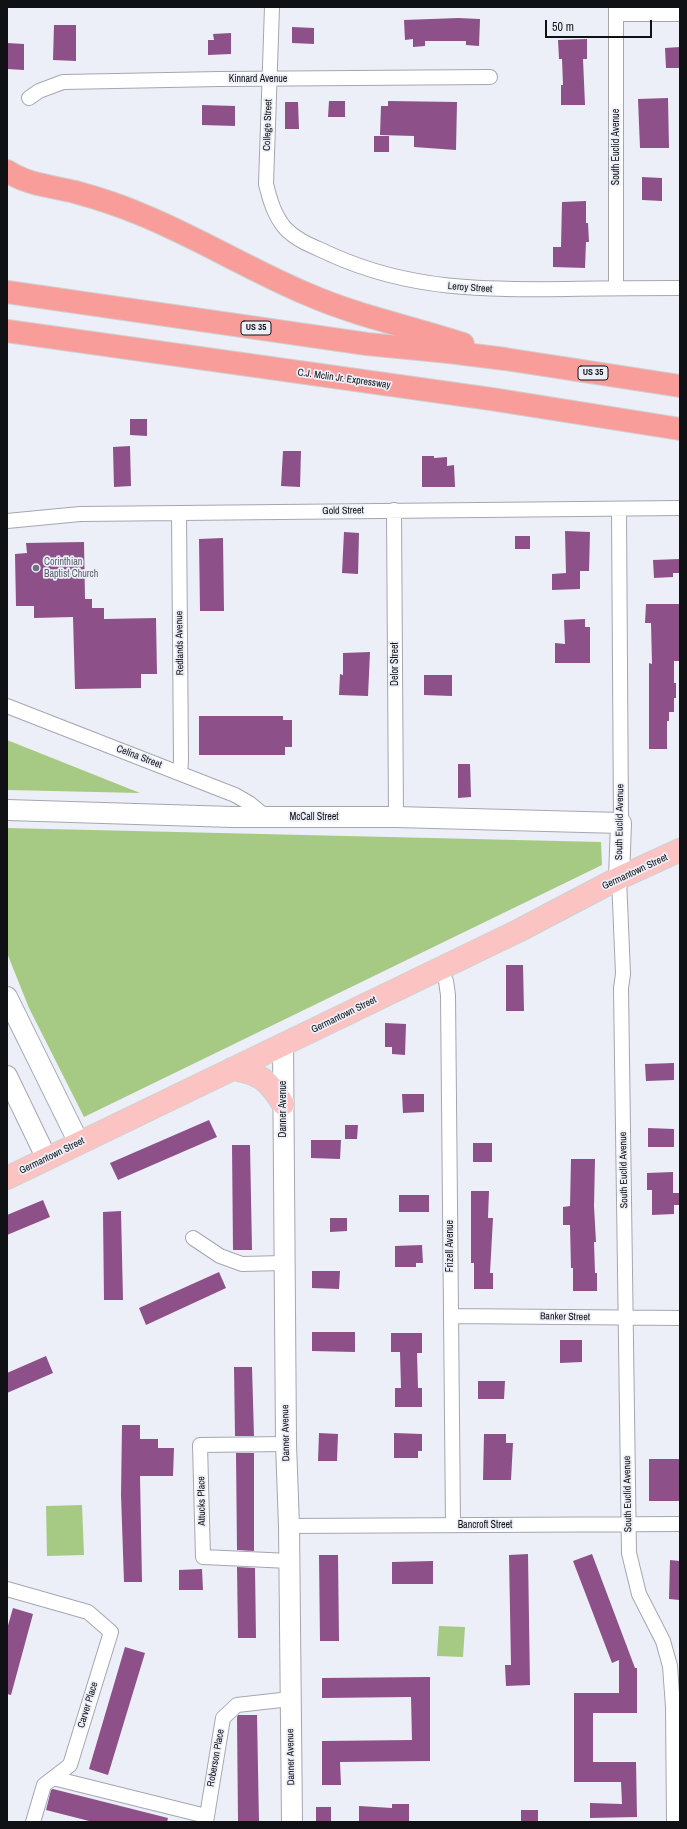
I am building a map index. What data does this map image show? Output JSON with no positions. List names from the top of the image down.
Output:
{
  "streets": {
    "highway": ["US 35", "C.J. Mclin Jr. Expressway"],
    "main road": ["Germantown Street"],
    "street": [
      "Kinnard Avenue",
      "College Street",
      "South Euclid Avenue",
      "Leroy Street",
      "Gold Street",
      "Redlands Avenue",
      "Delor Street",
      "Celina Street",
      "McCall Street",
      "Danner Avenue",
      "Frizell Avenue",
      "Banker Street",
      "Attucks Place",
      "Bancroft Street",
      "Carver Place",
      "Roberson Place"
    ]
  },
  "crossings": [
    ["Kinnard Avenue", "College Street"],
    ["College Street", "Leroy Street"],
    ["South Euclid Avenue", "Leroy Street"],
    ["South Euclid Avenue", "Gold Street"],
    ["South Euclid Avenue", "McCall Street"],
    ["South Euclid Avenue", "Germantown Street"],
    ["South Euclid Avenue", "Banker Street"],
    ["South Euclid Avenue", "Bancroft Street"],
    ["Gold Street", "Redlands Avenue"],
    ["Gold Street", "Delor Street"],
    ["Redlands Avenue", "Celina Street"],
    ["Delor Street", "McCall Street"],
    ["Celina Street", "McCall Street"],
    ["Germantown Street", "Danner Avenue"],
    ["Germantown Street", "Frizell Avenue"],
    ["Danner Avenue", "Attucks Place"],
    ["Danner Avenue", "Bancroft Street"],
    ["Danner Avenue", "Roberson Place"],
    ["Frizell Avenue", "Banker Street"],
    ["Frizell Avenue", "Bancroft Street"]
  ],
  "places": ["Corinthian Baptist Church"],
  "scale_bar": "50 m"
}
